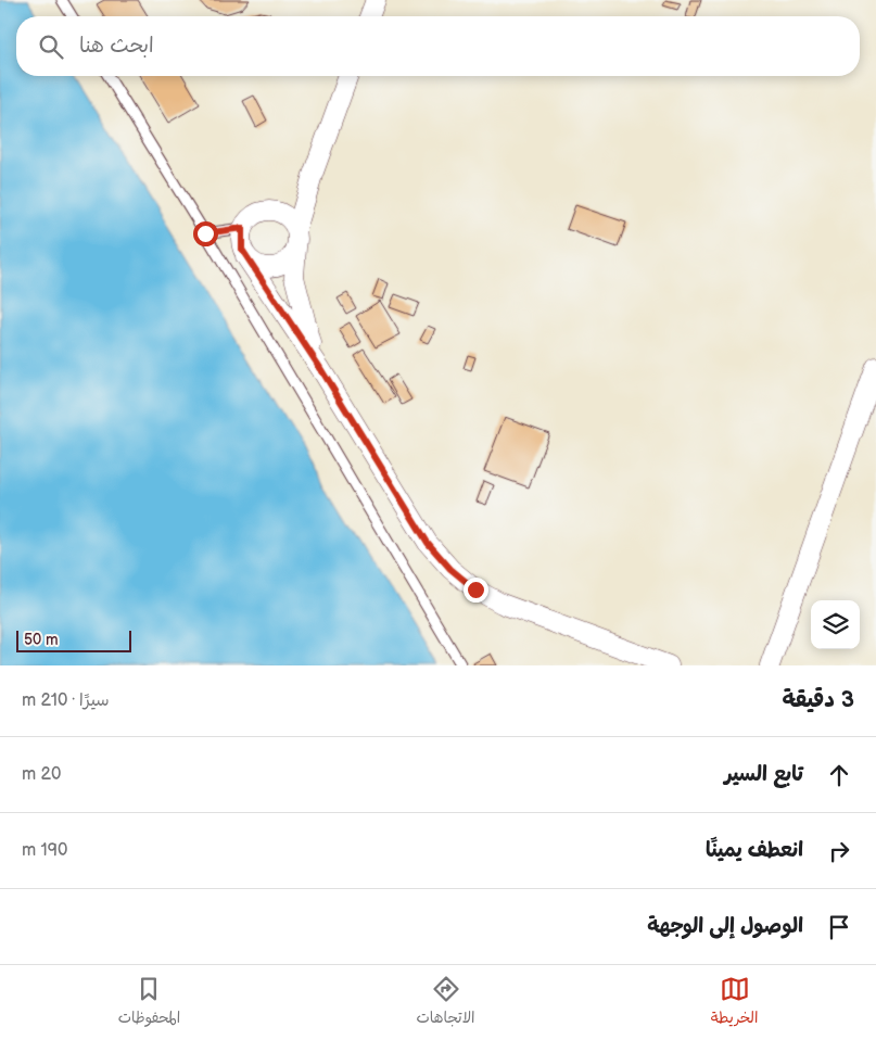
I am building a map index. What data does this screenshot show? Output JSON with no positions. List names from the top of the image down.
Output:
{
  "scale_bar": "50 m",
  "page": {
    "search": "ابحث هنا",
    "scale": "50 m",
    "heading": ["3 دقيقة", "سيرًا · 210 m"],
    "list": [
      ["تابع السير", "20 m"],
      ["انعطف يمينًا", "190 m"],
      "الوصول إلى الوجهة"
    ],
    "nav": ["الخريطة", "الاتجاهات", "المحفوظات"]
  }
}
